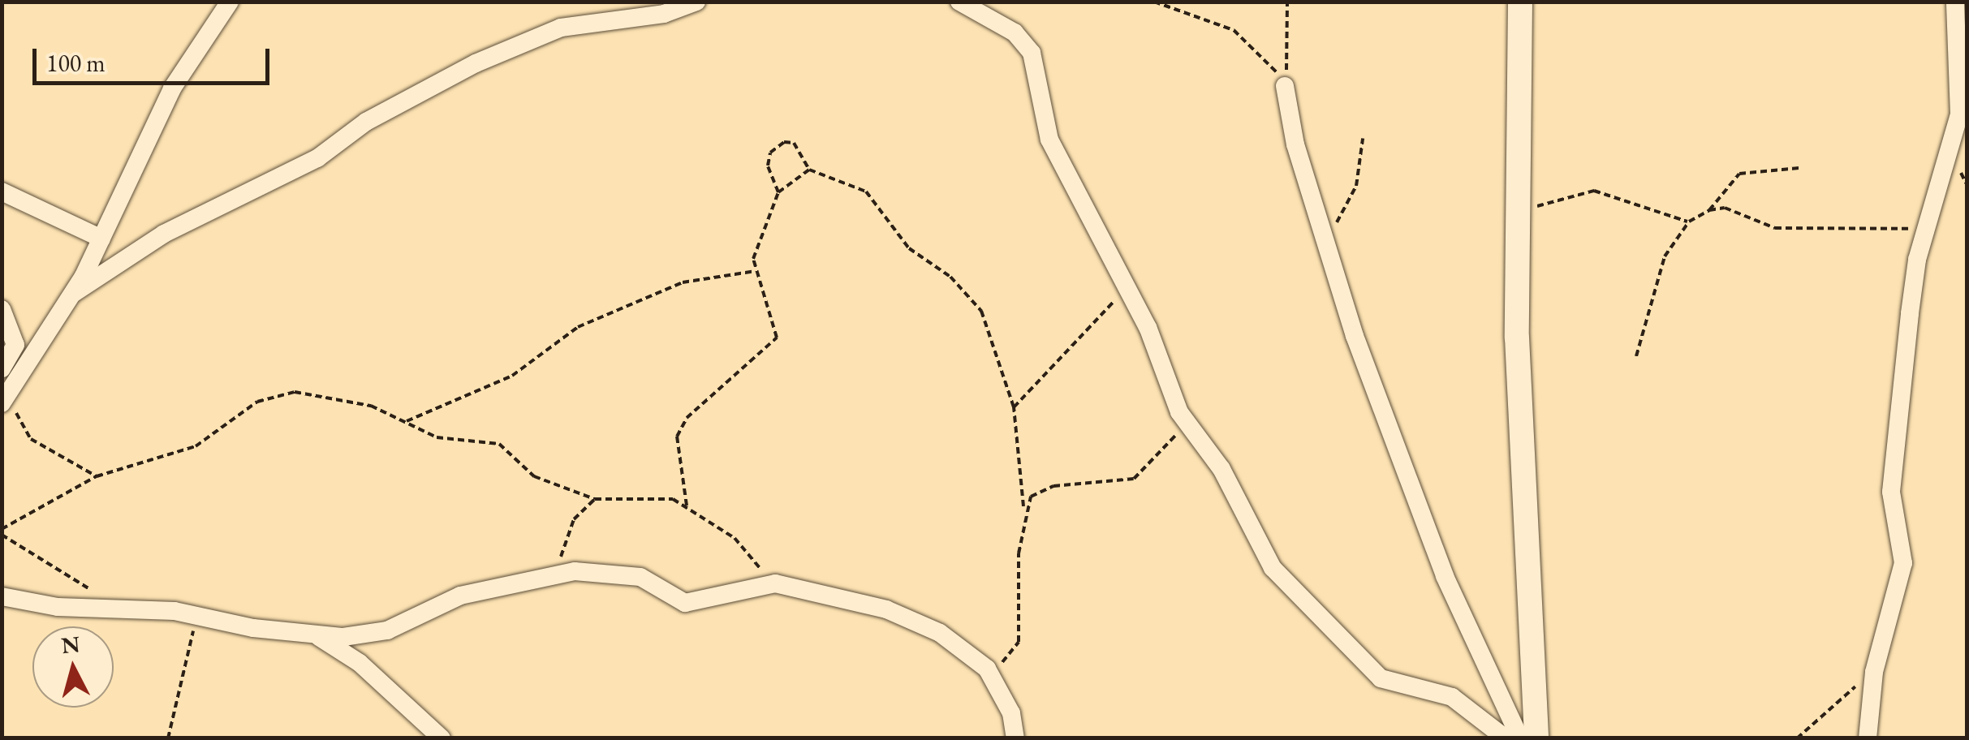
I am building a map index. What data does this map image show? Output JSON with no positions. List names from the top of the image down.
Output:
{
  "scale_bar": "100 m",
  "north": "top"
}
